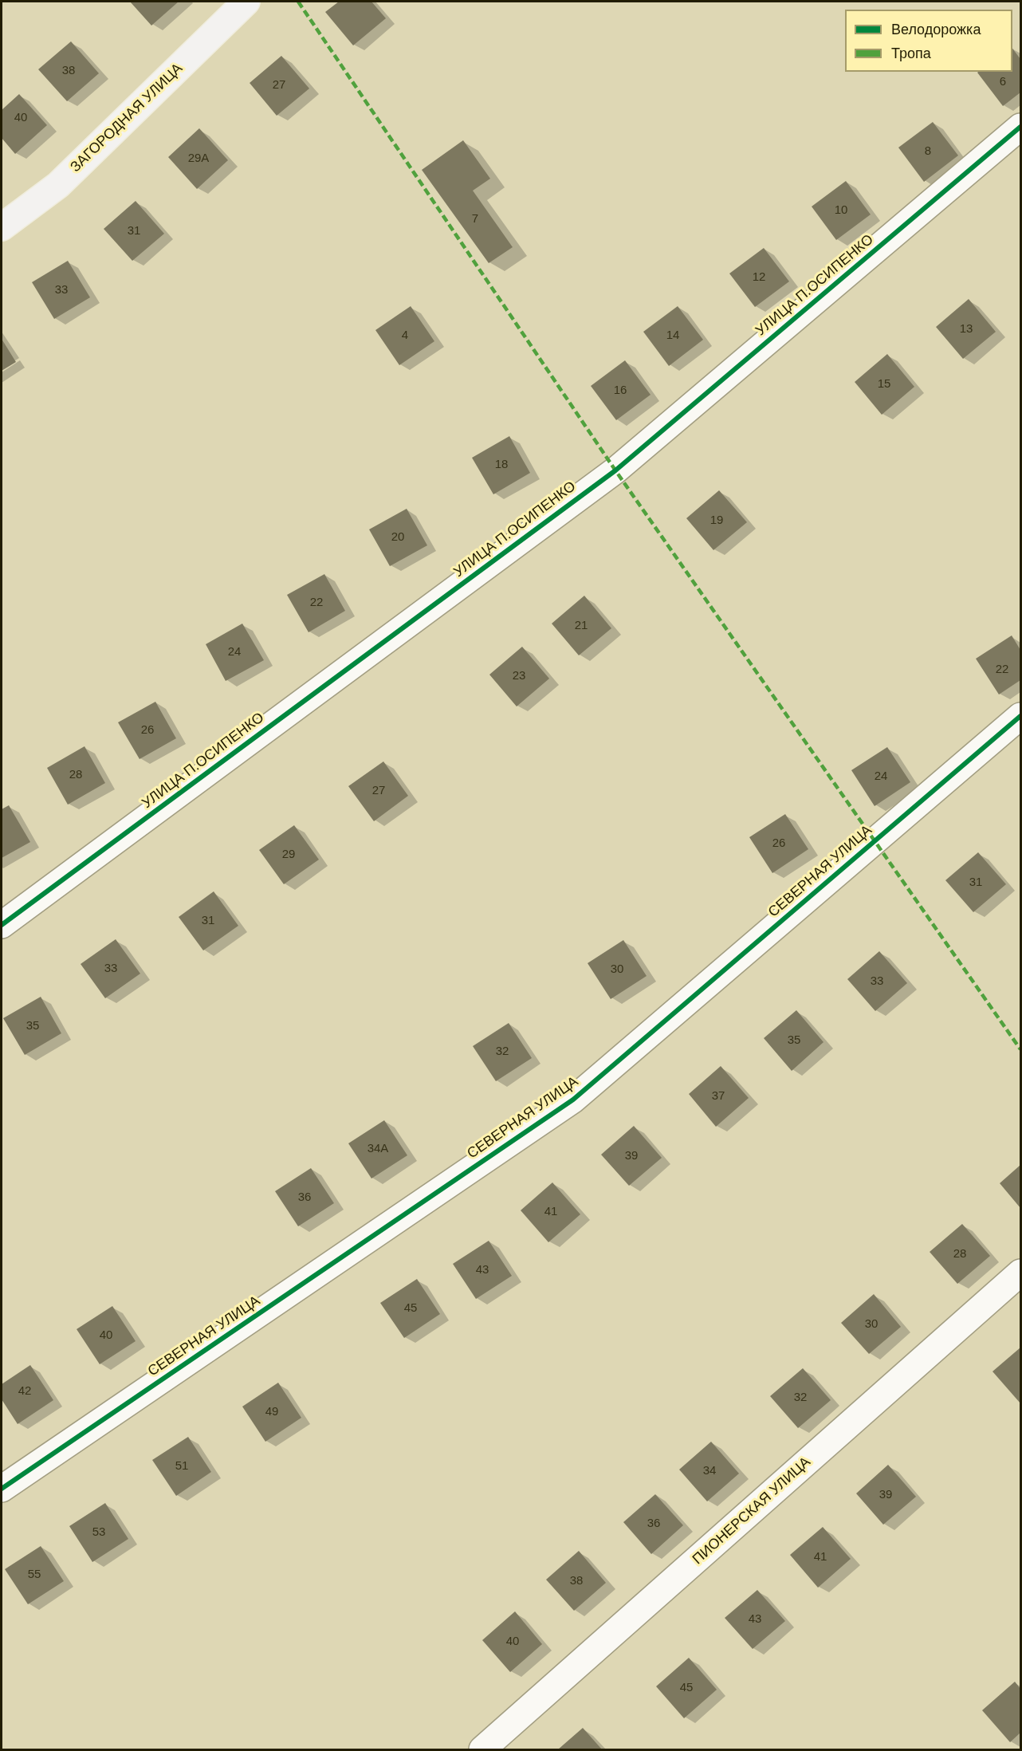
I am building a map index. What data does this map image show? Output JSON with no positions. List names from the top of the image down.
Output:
{
  "streets": {
    "main road": ["ЗАГОРОДНАЯ УЛИЦА"],
    "street": ["УЛИЦА П.ОСИПЕНКО", "СЕВЕРНАЯ УЛИЦА", "ПИОНЕРСКАЯ УЛИЦА"]
  },
  "house_numbers": [
    "38",
    "6",
    "27",
    "40",
    "8",
    "29А",
    "10",
    "7",
    "31",
    "12",
    "33",
    "13",
    "4",
    "14",
    "15",
    "16",
    "18",
    "19",
    "20",
    "22",
    "21",
    "24",
    "22",
    "23",
    "26",
    "28",
    "24",
    "27",
    "26",
    "29",
    "31",
    "31",
    "33",
    "30",
    "33",
    "35",
    "35",
    "32",
    "37",
    "34А",
    "39",
    "36",
    "41",
    "28",
    "43",
    "45",
    "30",
    "40",
    "42",
    "32",
    "49",
    "51",
    "34",
    "39",
    "36",
    "53",
    "41",
    "55",
    "38",
    "43",
    "40",
    "45"
  ],
  "legend": ["Велодорожка", "Тропа"]
}
